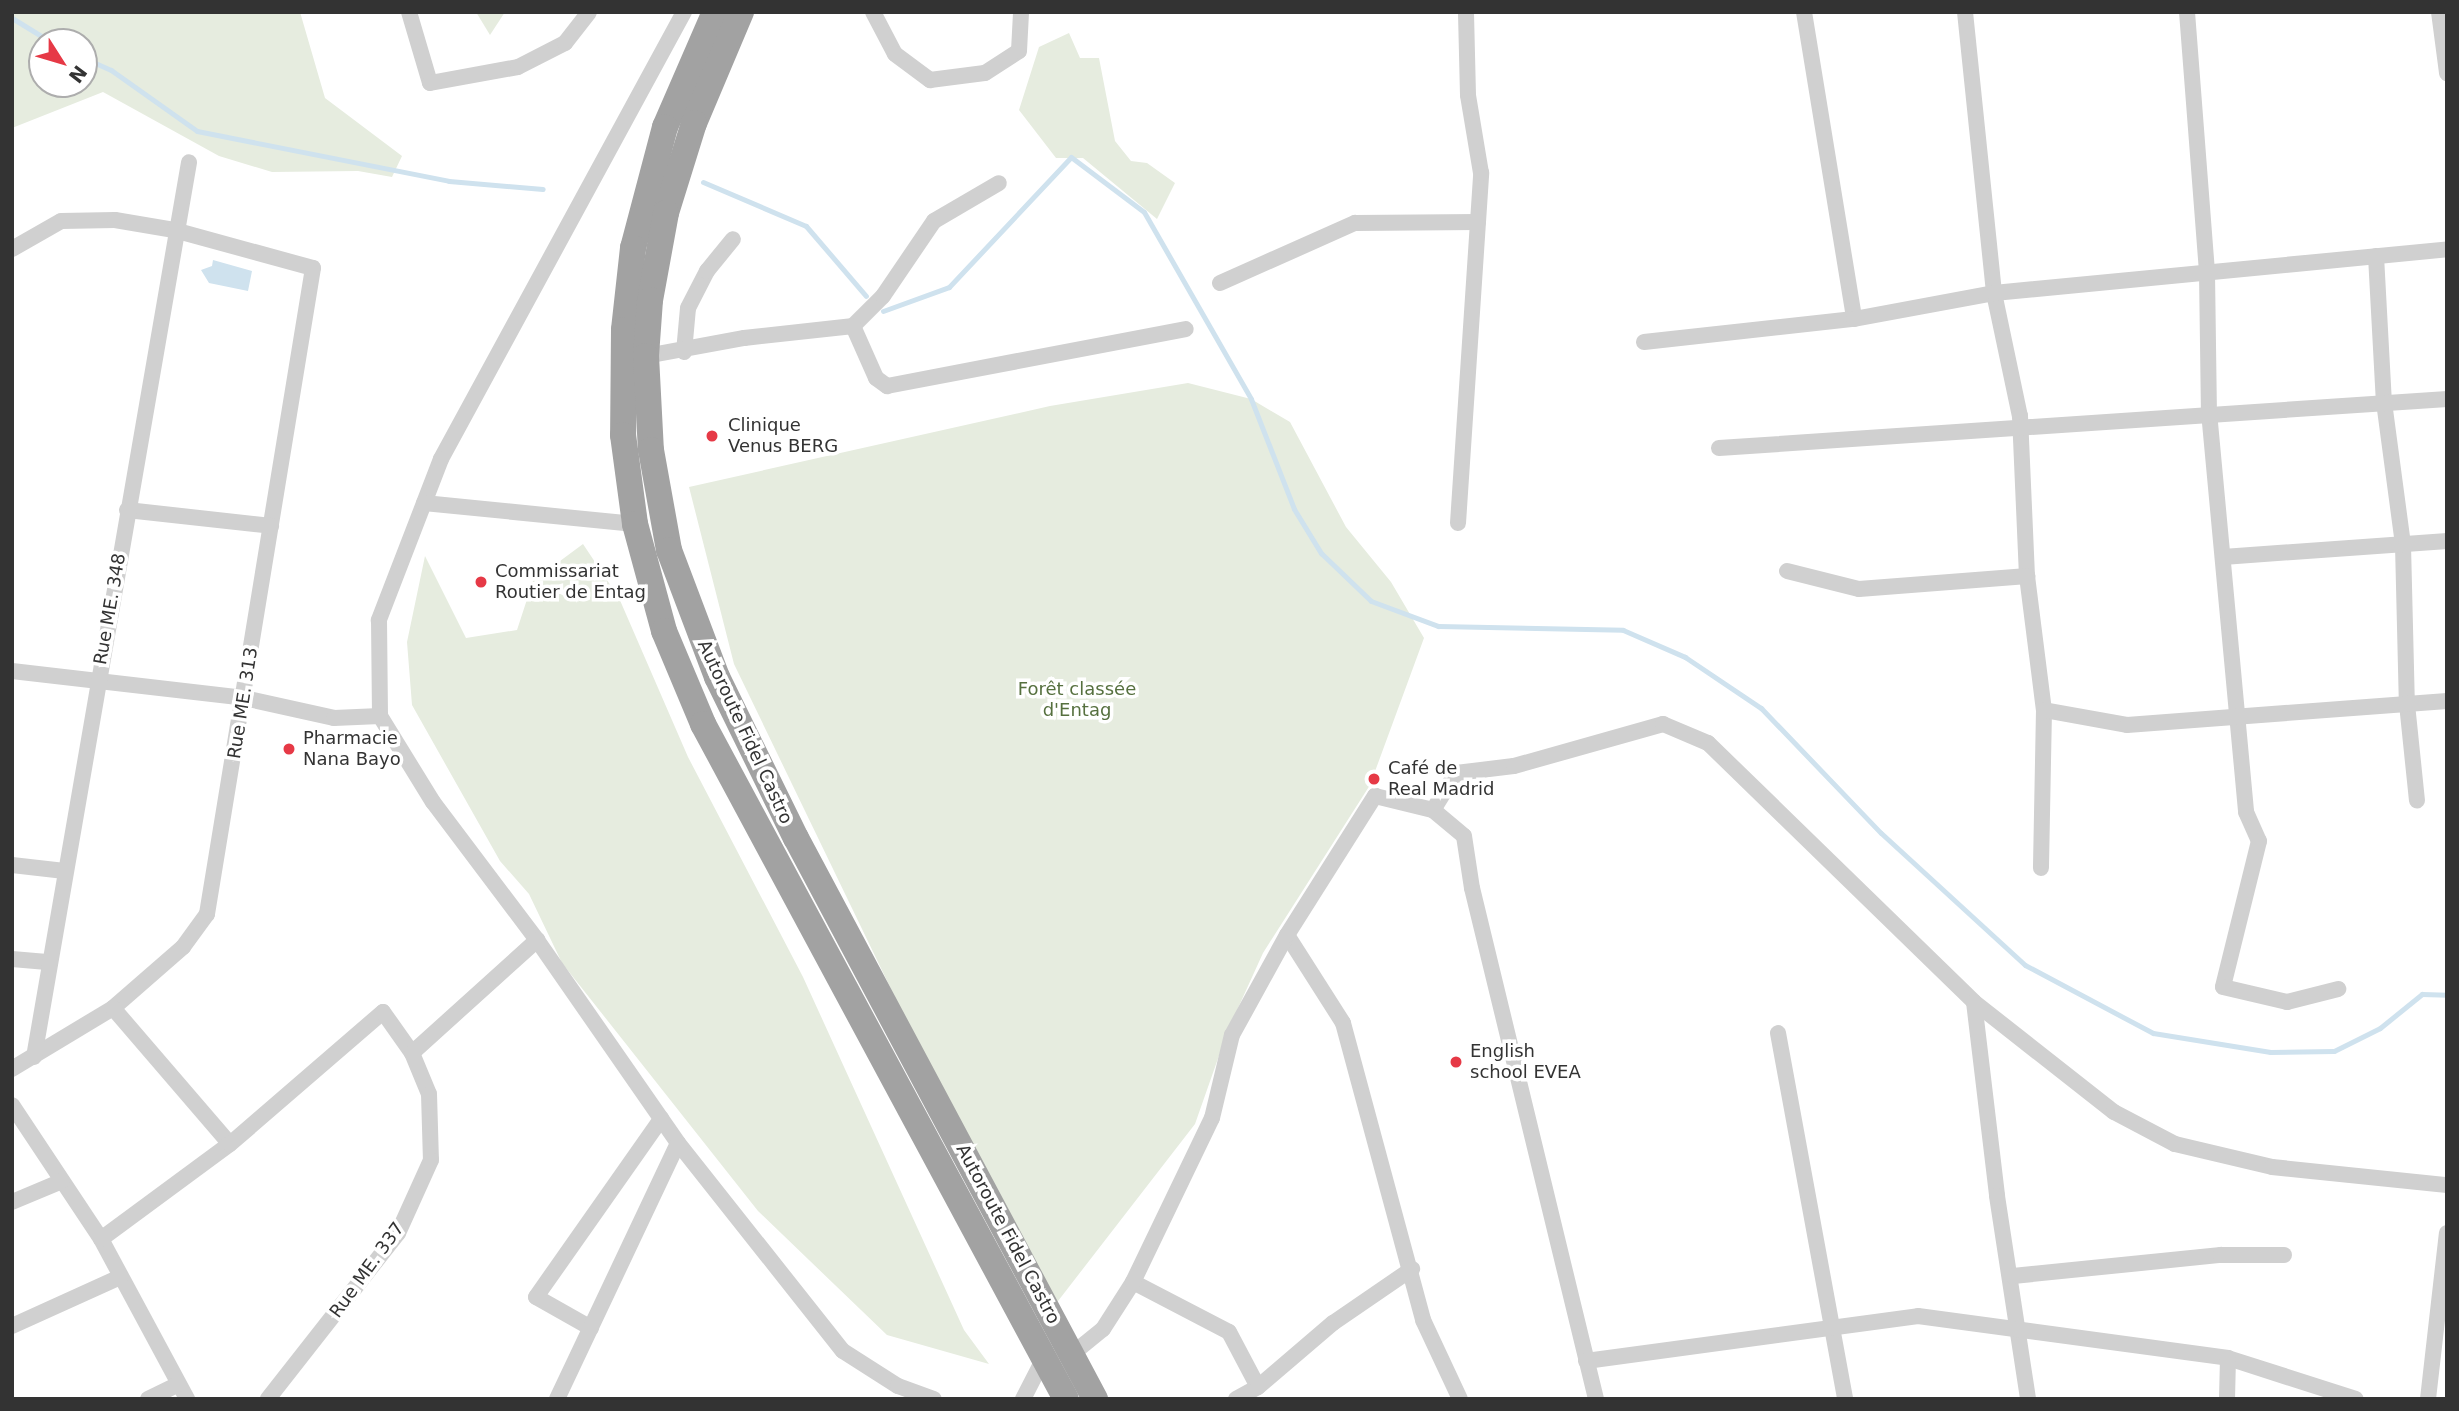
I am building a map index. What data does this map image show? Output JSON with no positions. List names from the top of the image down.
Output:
{
  "streets": {
    "highway": ["Autoroute Fidel Castro"],
    "street": ["Rue ME. 348", "Rue ME. 313", "Rue ME. 337"]
  },
  "crossings": [
    ["Rue ME. 348", "Rue ME. 313"]
  ],
  "parks": ["Forêt classée d'Entag"],
  "places": [
    "Clinique Venus BERG",
    "Commissariat Routier de Entag",
    "Pharmacie Nana Bayo",
    "Café de Real Madrid",
    "English school EVEA"
  ],
  "north": "bottom right"
}
